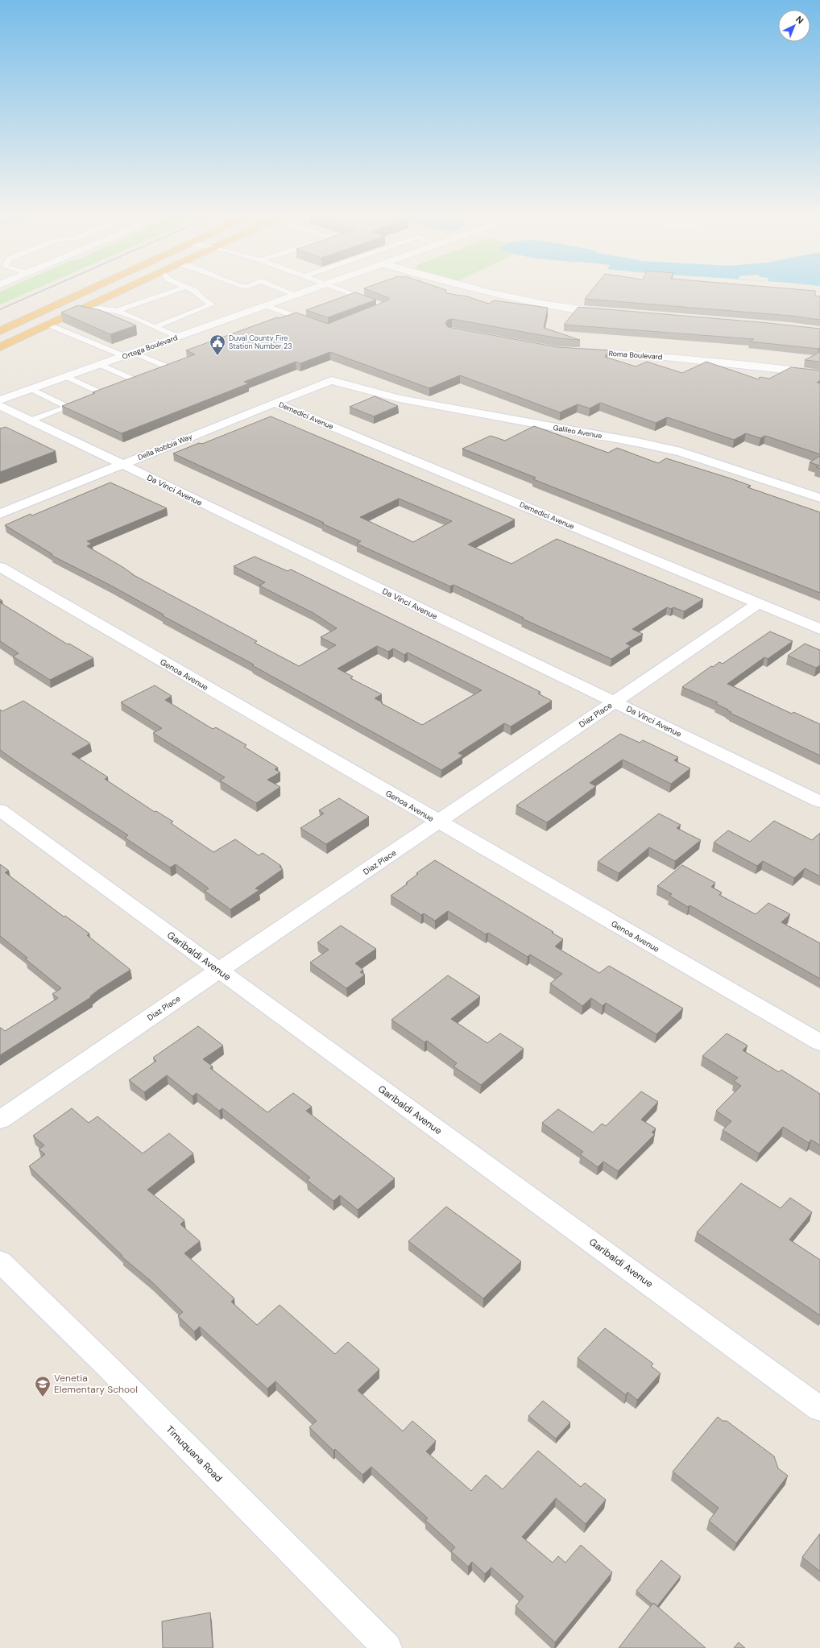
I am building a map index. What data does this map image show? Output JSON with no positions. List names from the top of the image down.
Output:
{
  "streets": {
    "street": [
      "Ortega Boulevard",
      "Roma Boulevard",
      "Demedici Avenue",
      "Galileo Avenue",
      "Della Robbia Way",
      "Da Vinci Avenue",
      "Genoa Avenue",
      "Diaz Place",
      "Garibaldi Avenue",
      "Timuquana Road"
    ]
  },
  "crossings": [
    ["Demedici Avenue", "Della Robbia Way"],
    ["Demedici Avenue", "Diaz Place"],
    ["Galileo Avenue", "Della Robbia Way"],
    ["Della Robbia Way", "Da Vinci Avenue"],
    ["Da Vinci Avenue", "Diaz Place"],
    ["Genoa Avenue", "Diaz Place"],
    ["Diaz Place", "Garibaldi Avenue"]
  ],
  "places": {
    "public building": ["Duval County Fire Station Number 23"],
    "school or university": ["Venetia Elementary School"]
  },
  "north": "top right"
}
